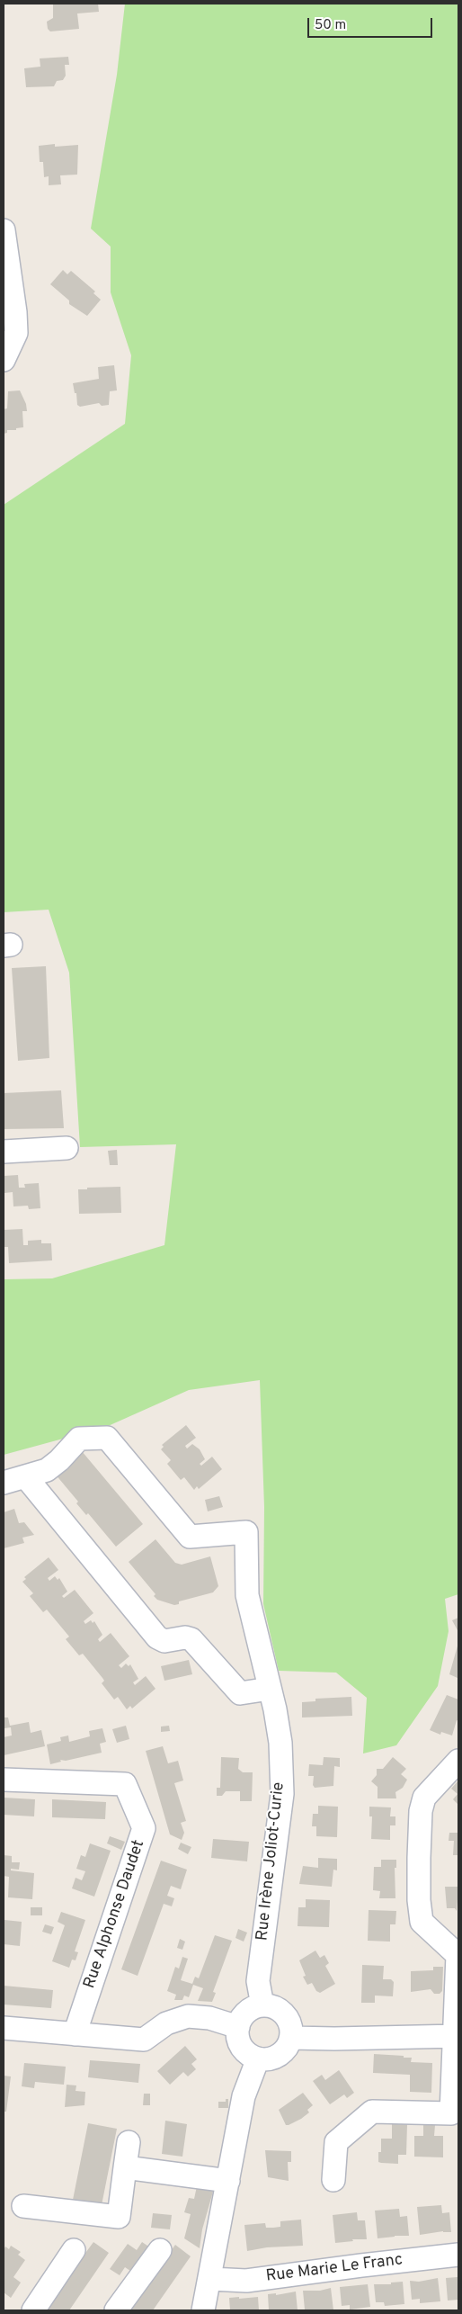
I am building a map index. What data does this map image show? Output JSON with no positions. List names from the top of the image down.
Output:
{
  "streets": {
    "street": ["Rue Irène Joliot-Curie", "Rue Alphonse Daudet", "Rue Marie Le Franc"]
  },
  "scale_bar": "50 m"
}
